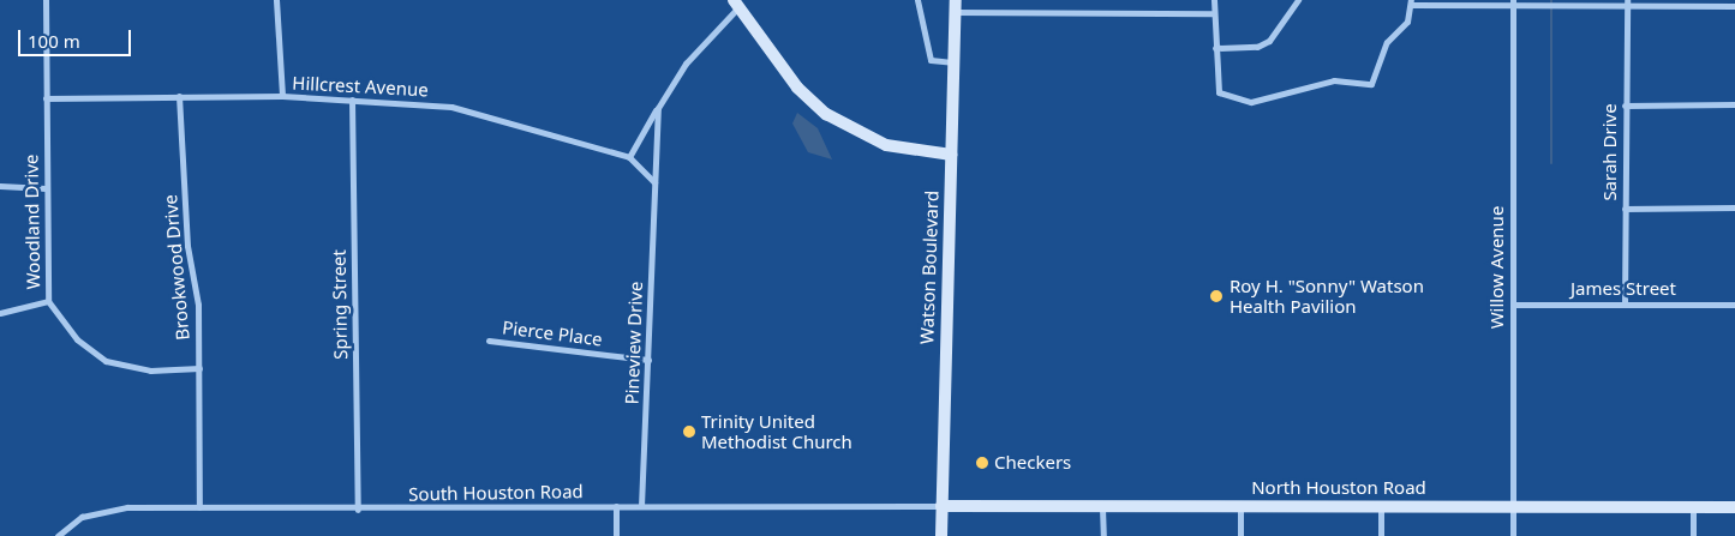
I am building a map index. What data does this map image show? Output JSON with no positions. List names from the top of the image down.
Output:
{
  "streets": {
    "street": [
      "Hillcrest Avenue",
      "Sarah Drive",
      "Woodland Drive",
      "Brookwood Drive",
      "Watson Boulevard",
      "Willow Avenue",
      "James Street",
      "Spring Street",
      "Pierce Place",
      "Pineview Drive",
      "North Houston Road",
      "South Houston Road"
    ]
  },
  "crossings": [
    ["Hillcrest Avenue", "Woodland Drive"],
    ["Hillcrest Avenue", "Brookwood Drive"],
    ["Hillcrest Avenue", "Spring Street"],
    ["Hillcrest Avenue", "Pineview Drive"],
    ["Sarah Drive", "James Street"],
    ["Woodland Drive", "Brookwood Drive"],
    ["Brookwood Drive", "South Houston Road"],
    ["Watson Boulevard", "North Houston Road"],
    ["Watson Boulevard", "South Houston Road"],
    ["Willow Avenue", "James Street"],
    ["Willow Avenue", "North Houston Road"],
    ["Spring Street", "South Houston Road"],
    ["Pierce Place", "Pineview Drive"],
    ["Pineview Drive", "South Houston Road"],
    ["North Houston Road", "South Houston Road"]
  ],
  "places": ["Roy H. \"Sonny\" Watson Health Pavilion", "Trinity United Methodist Church", "Checkers"],
  "scale_bar": "100 m"
}
